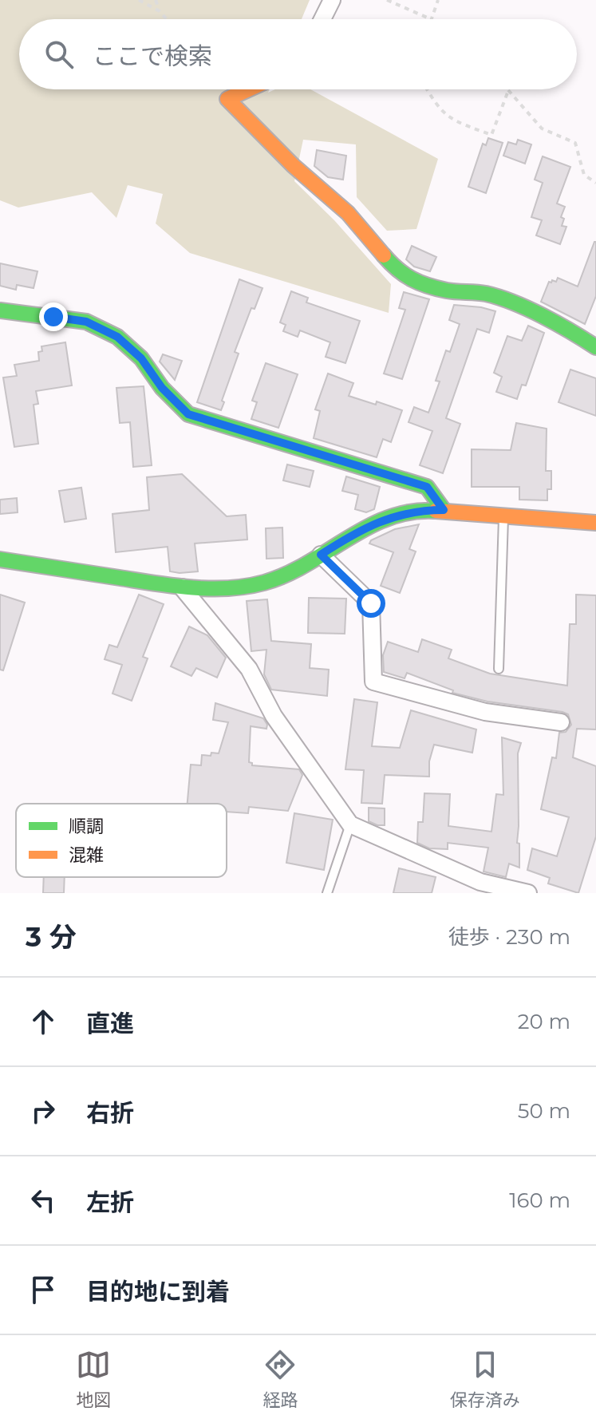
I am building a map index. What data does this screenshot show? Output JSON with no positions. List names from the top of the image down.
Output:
{
  "legend": ["順調", "混雑"],
  "page": {
    "search": "ここで検索",
    "heading": ["3 分", "徒歩 · 230 m"],
    "list": [
      ["直進", "20 m"],
      ["右折", "50 m"],
      ["左折", "160 m"],
      "目的地に到着"
    ],
    "nav": ["地図", "経路", "保存済み"]
  }
}
